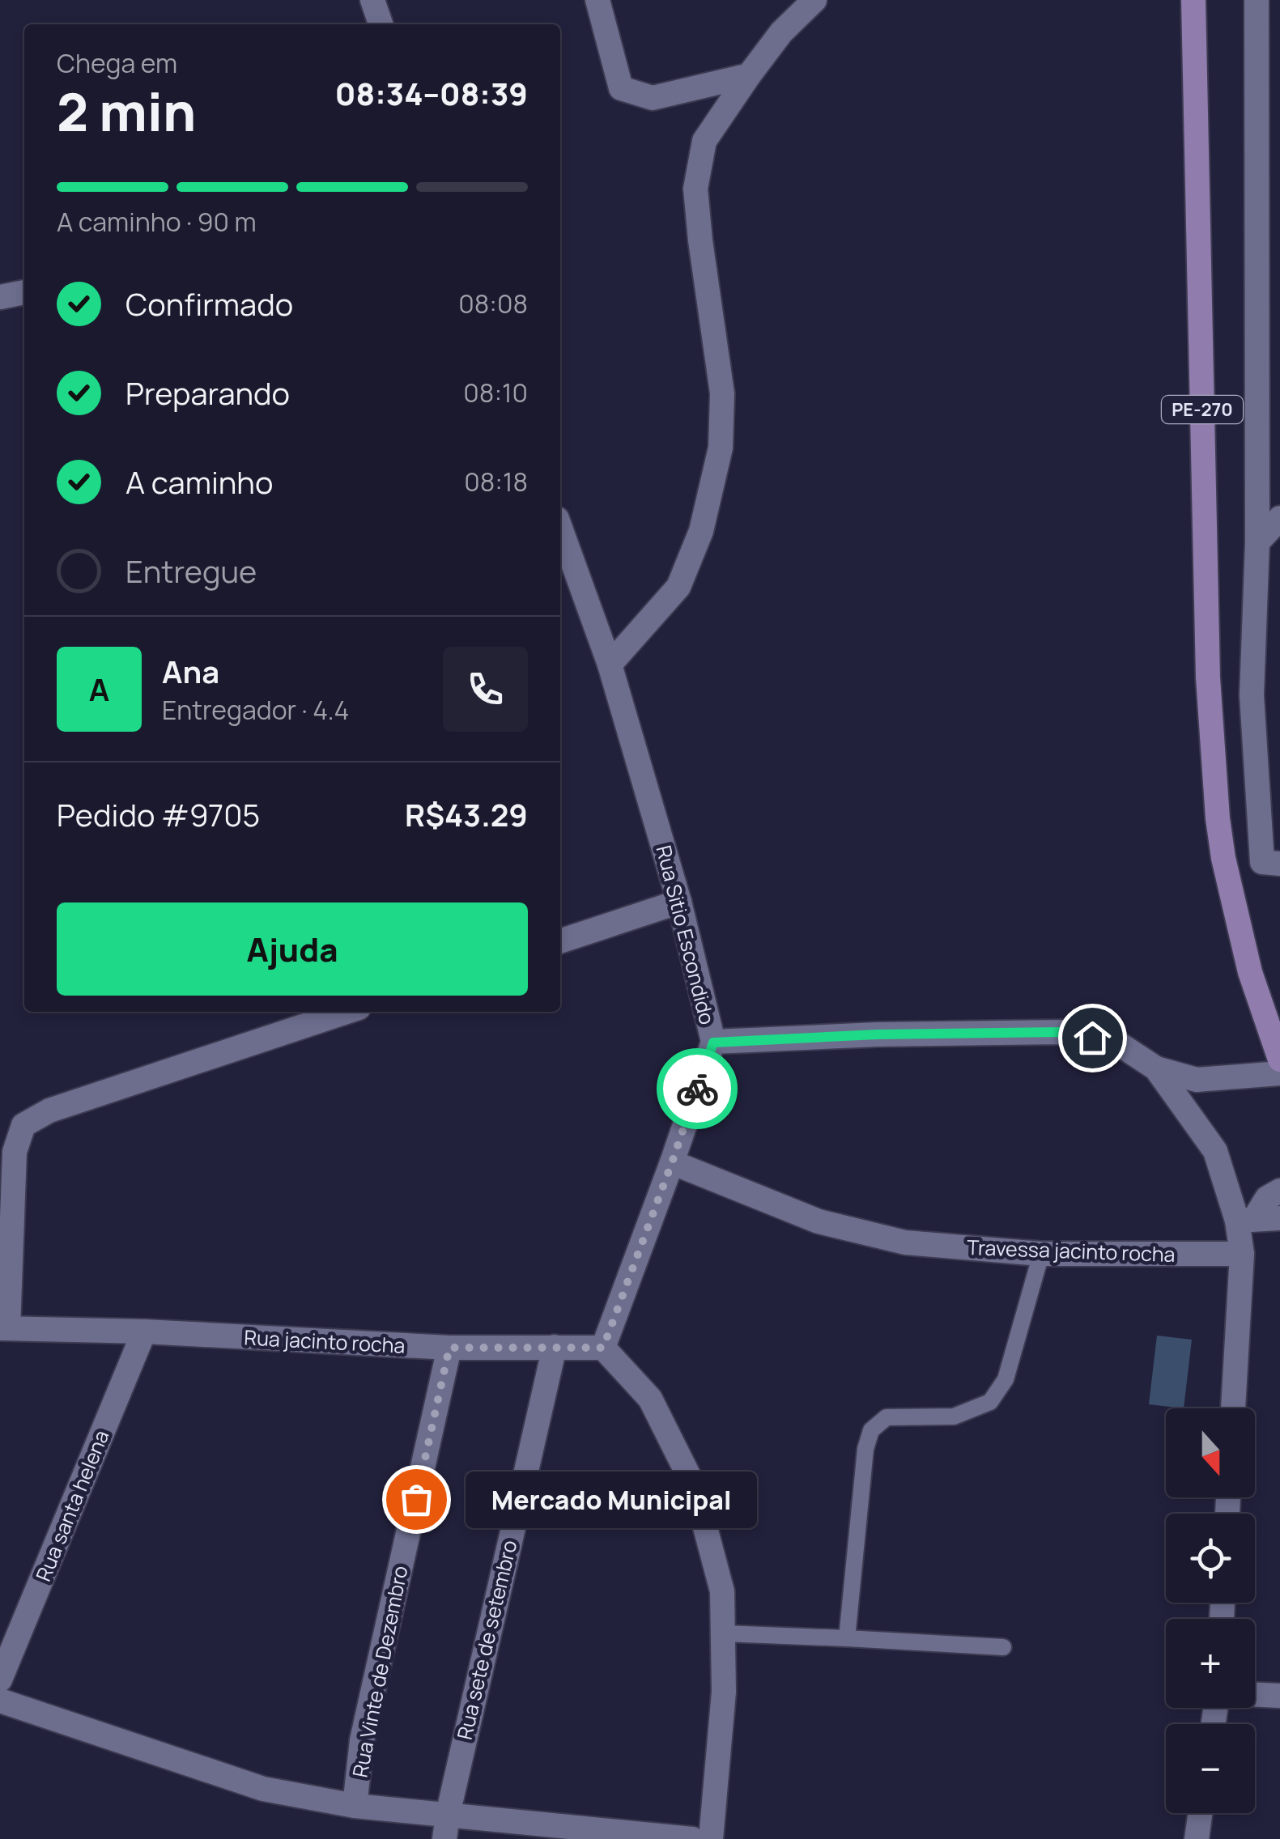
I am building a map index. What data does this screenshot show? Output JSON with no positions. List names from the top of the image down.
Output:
{
  "streets": {
    "main road": ["PE-270"],
    "street": [
      "Rua Sitio Escondido",
      "Travessa jacinto rocha",
      "Rua jacinto rocha",
      "Rua santa helena",
      "Rua sete de setembro",
      "Rua Vinte de Dezembro"
    ]
  },
  "crossings": [
    ["Rua Sitio Escondido", "Travessa jacinto rocha"],
    ["Rua Sitio Escondido", "Rua jacinto rocha"],
    ["Rua jacinto rocha", "Rua santa helena"],
    ["Rua jacinto rocha", "Rua sete de setembro"],
    ["Rua jacinto rocha", "Rua Vinte de Dezembro"]
  ],
  "places": ["Mercado Municipal"],
  "north": "bottom",
  "page": {
    "heading": ["2 min", "Chega em", "08:34–08:39"],
    "panel": [
      "Ana",
      "Entregador · 4.4",
      "Pedido #9705",
      "R$43.29"
    ],
    "bar": "A caminho · 90 m",
    "list": [
      ["Confirmado", "08:08"],
      ["Preparando", "08:10"],
      ["A caminho", "08:18"],
      "Entregue"
    ],
    "round": "A",
    "buttons": "Ajuda",
    "map_buttons": ["+", "−"],
    "bubble": "Mercado Municipal"
  }
}
